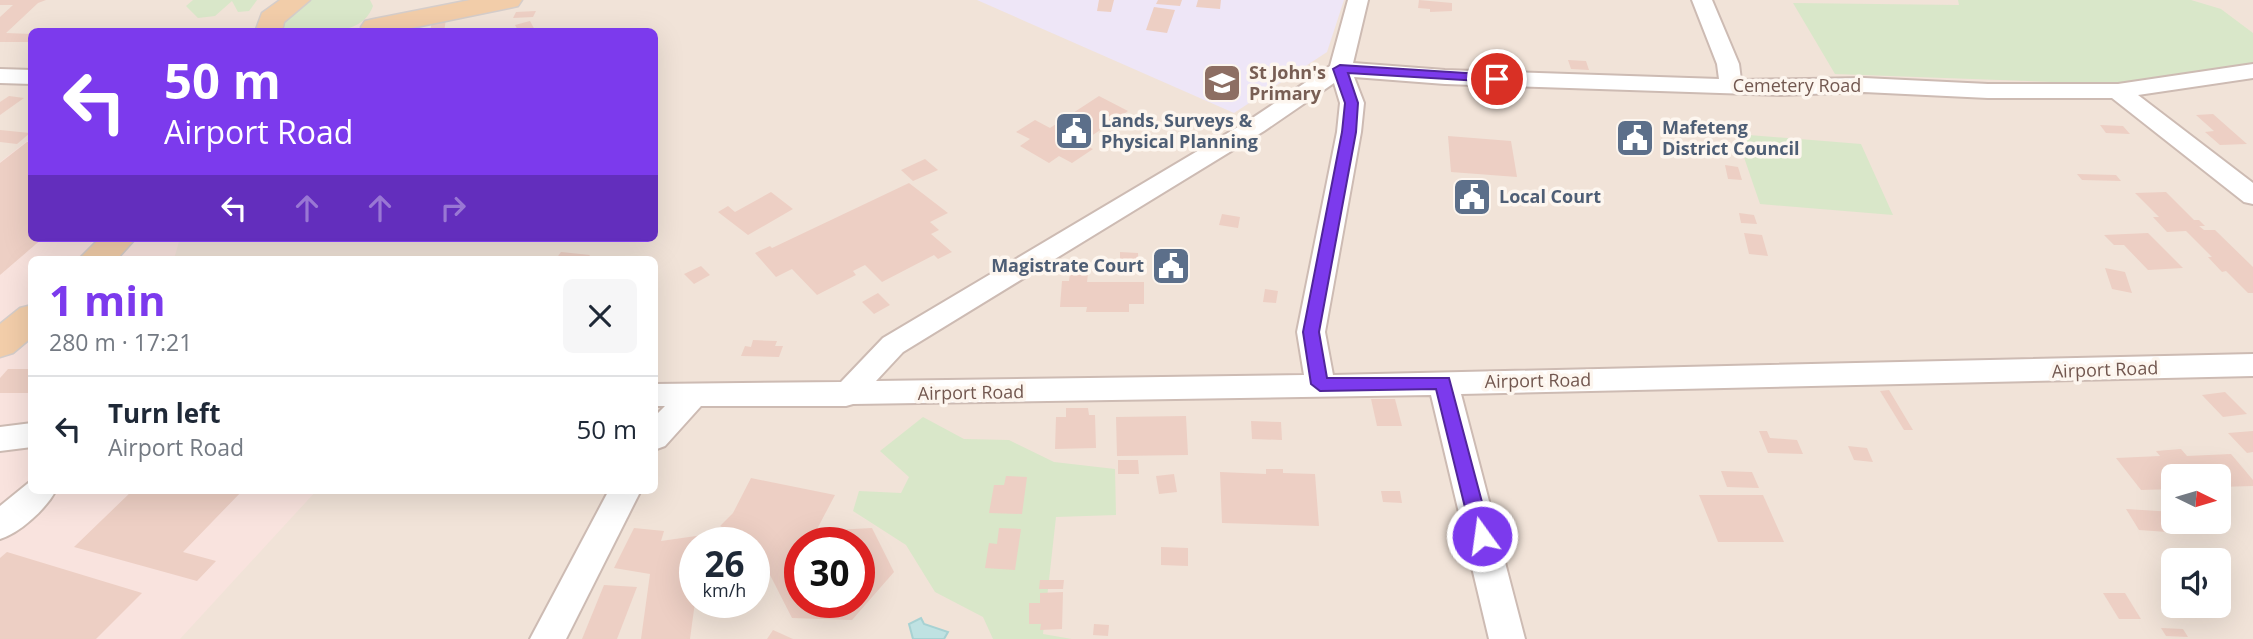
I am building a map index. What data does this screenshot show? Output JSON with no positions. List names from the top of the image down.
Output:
{
  "streets": {
    "street": ["Cemetery Road", "Airport Road"]
  },
  "places": {
    "school or university": ["St John's Primary"],
    "public building": [
      "Lands, Surveys & Physical Planning",
      "Mafeteng District Council",
      "Local Court",
      "Magistrate Court"
    ]
  },
  "north": "right",
  "page": {
    "turn": ["50 m", "Airport Road"],
    "heading": ["1 min", "280 m · 17:21"],
    "list": [
      {
        "name": "Turn left",
        "note": "Airport Road",
        "value": "50 m"
      }
    ],
    "speed": "26 km/h",
    "limit": "30"
  }
}
